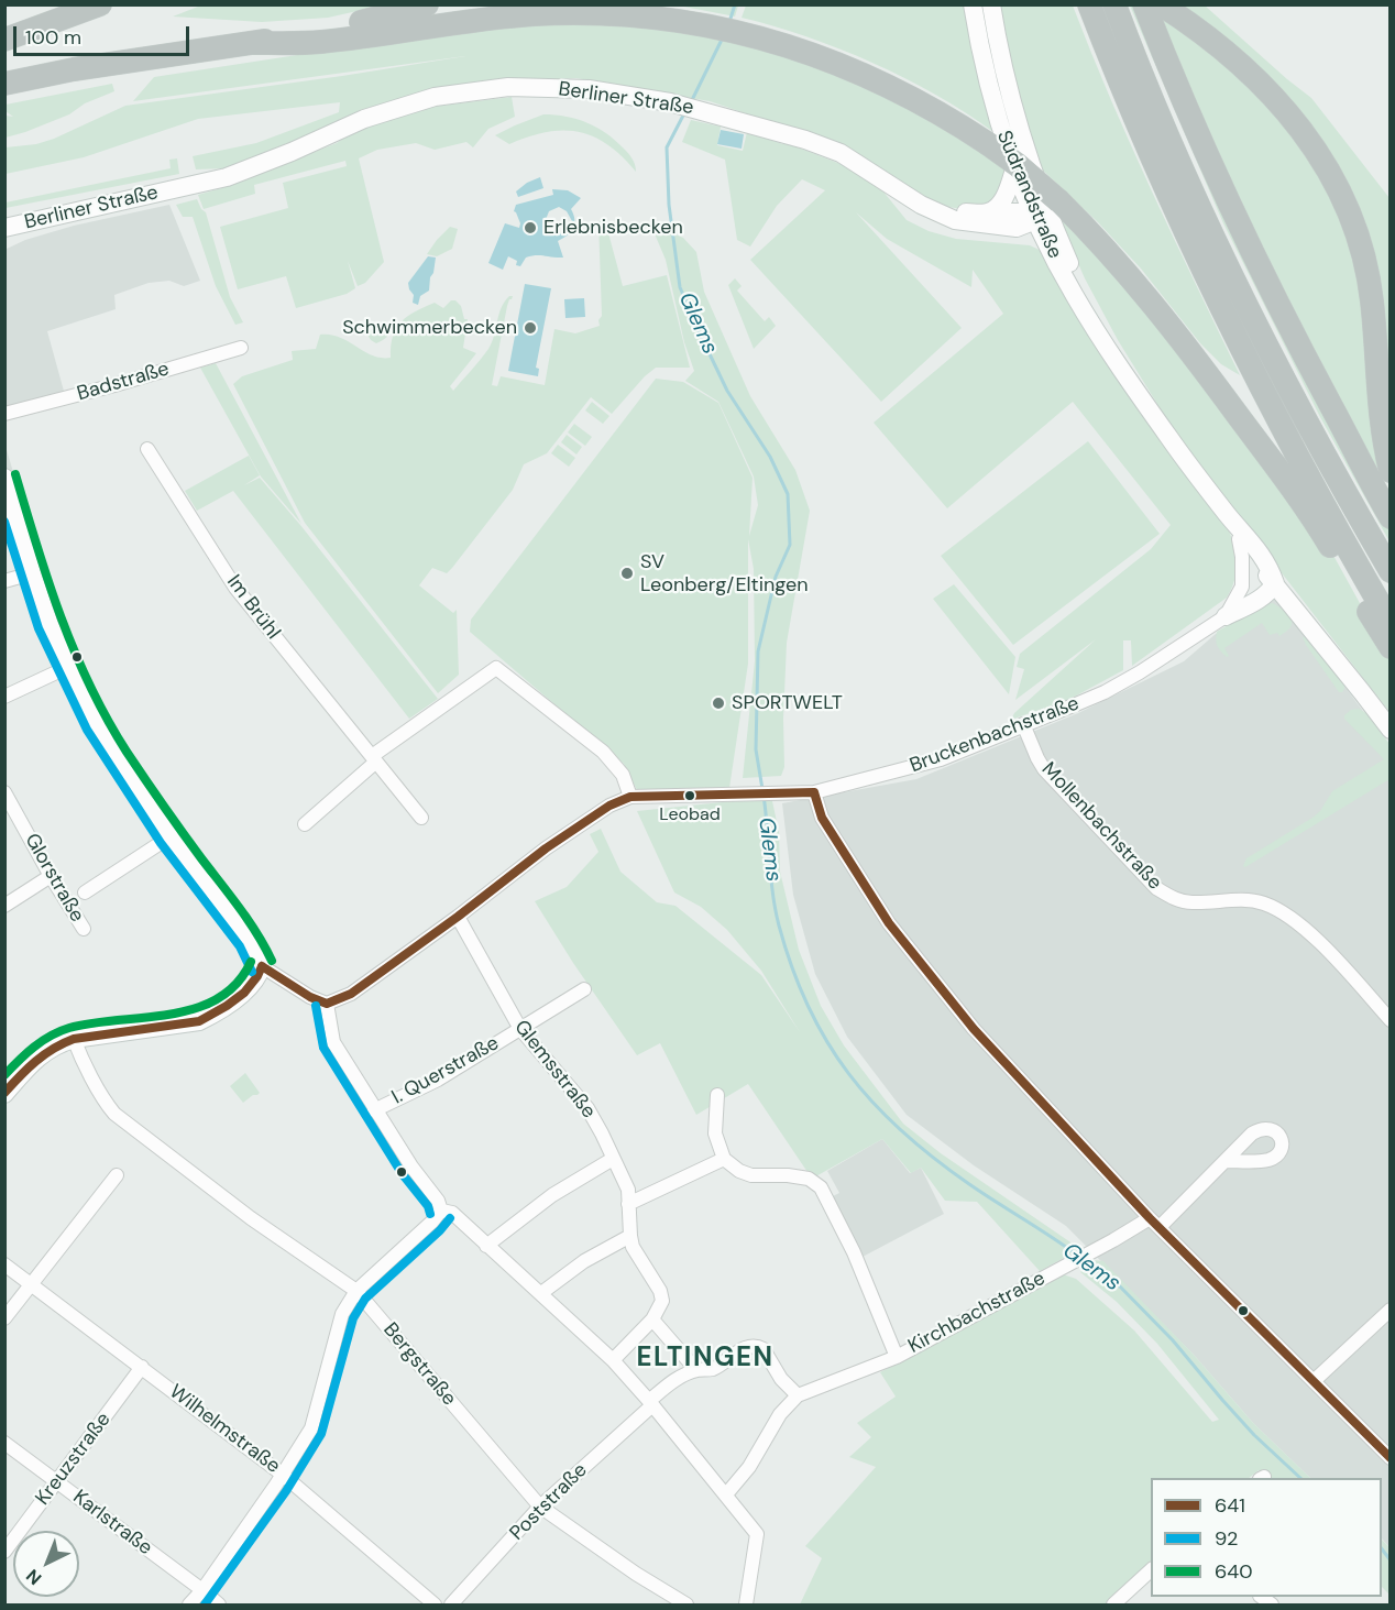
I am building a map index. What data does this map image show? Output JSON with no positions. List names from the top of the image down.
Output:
{
  "streets": {
    "main road": ["Berliner Straße", "Südrandstraße"],
    "street": [
      "Badstraße",
      "Im Brühl",
      "Bruckenbachstraße",
      "Mollenbachstraße",
      "Glorstraße",
      "Glemsstraße",
      "I. Querstraße",
      "Kirchbachstraße",
      "Bergstraße",
      "Wilhelmstraße",
      "Kreuzstraße",
      "Poststraße",
      "Karlstraße"
    ]
  },
  "crossings": [
    ["Berliner Straße", "Südrandstraße"],
    ["Südrandstraße", "Bruckenbachstraße"],
    ["Bruckenbachstraße", "Mollenbachstraße"],
    ["Bruckenbachstraße", "Glemsstraße"],
    ["Glemsstraße", "I. Querstraße"],
    ["Kirchbachstraße", "Poststraße"],
    ["Bergstraße", "Poststraße"],
    ["Wilhelmstraße", "Kreuzstraße"],
    ["Kreuzstraße", "Karlstraße"]
  ],
  "districts": ["ELTINGEN"],
  "water": ["Glems"],
  "places": [
    "Erlebnisbecken",
    "Schwimmerbecken",
    "SV Leonberg/Eltingen",
    "SPORTWELT",
    "Leobad"
  ],
  "lines": ["transit line 640", "transit line 92", "transit line 641"],
  "legend": ["641", "92", "640"],
  "scale_bar": "100 m",
  "north": "bottom left"
}
